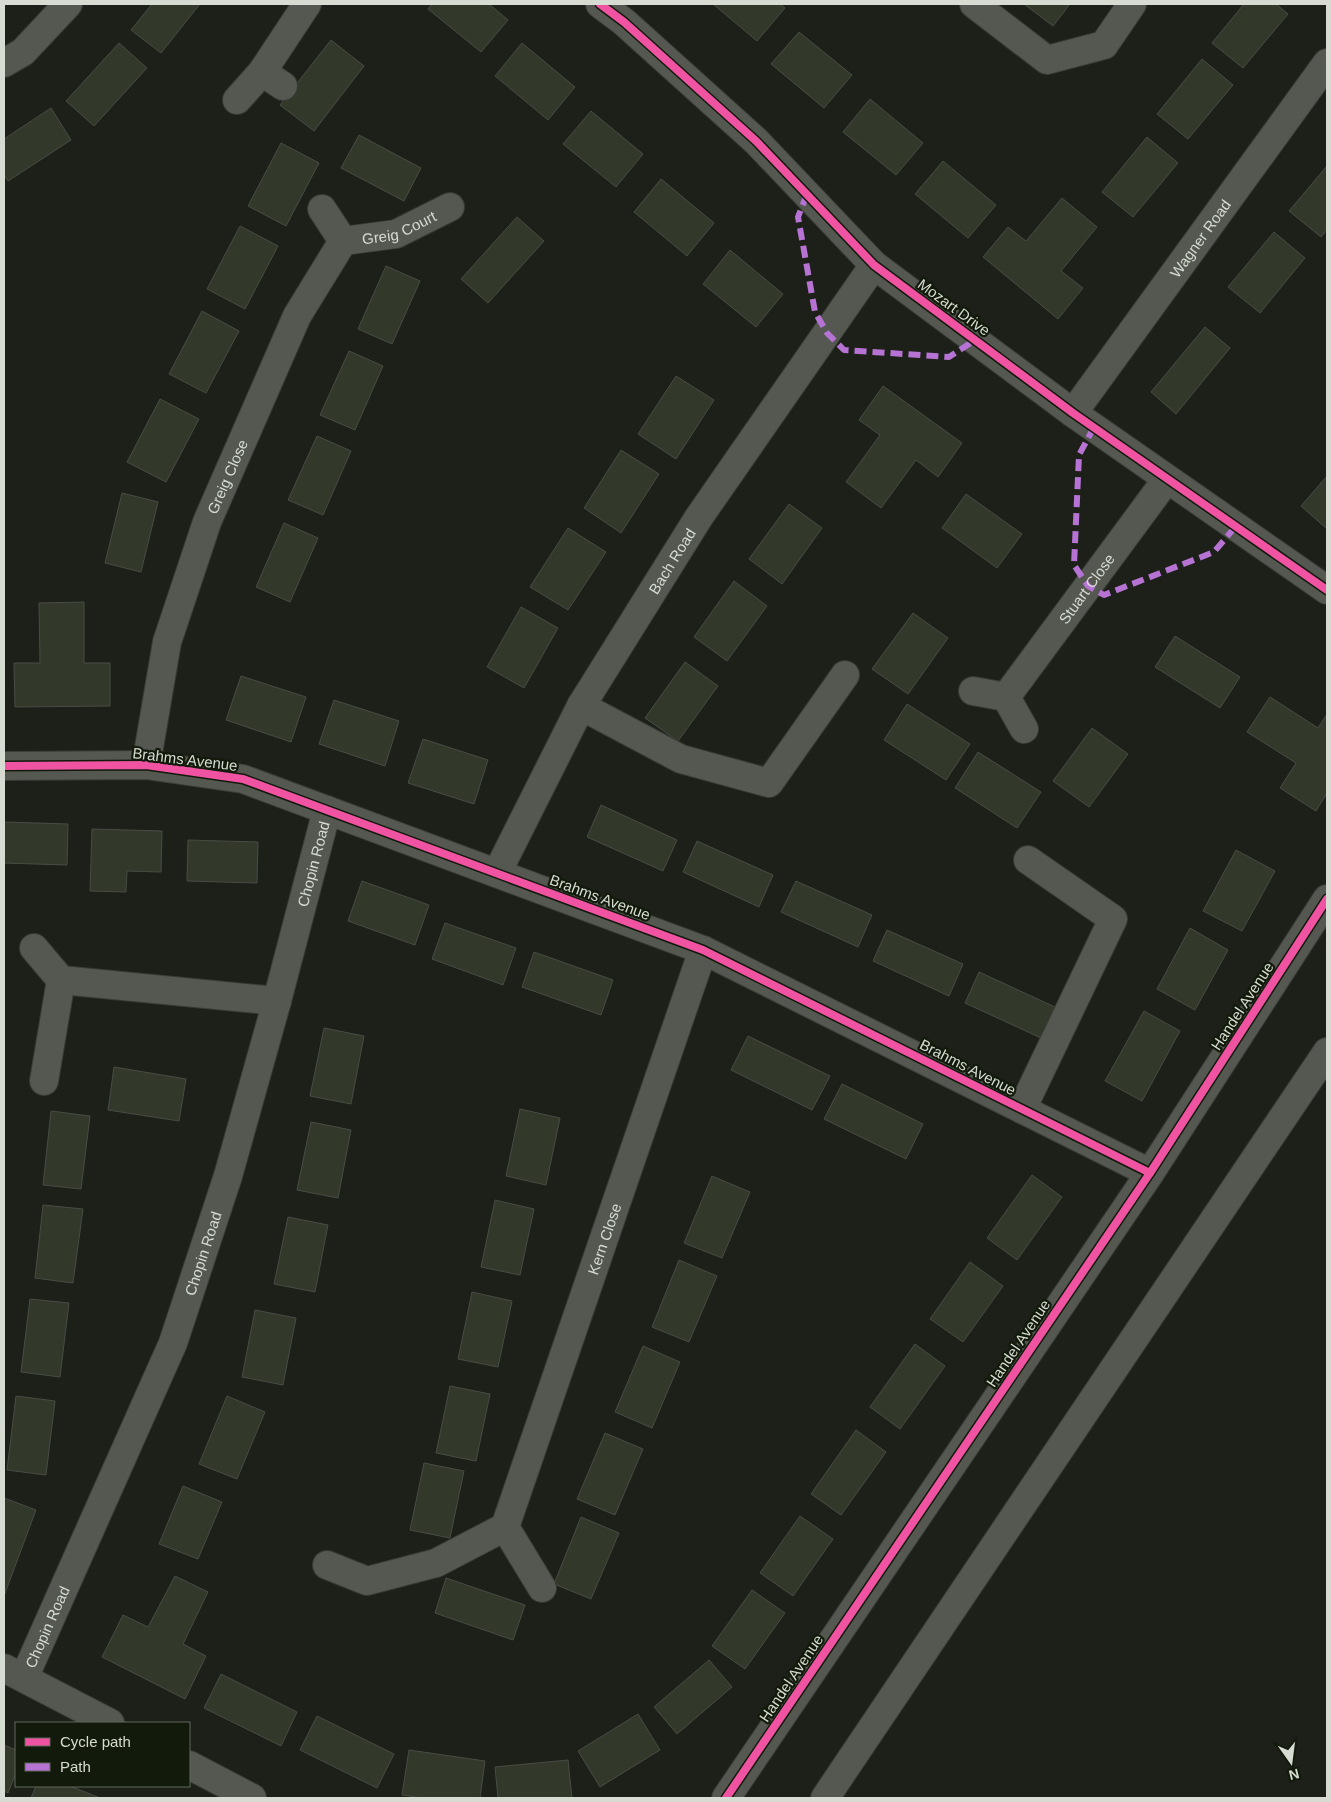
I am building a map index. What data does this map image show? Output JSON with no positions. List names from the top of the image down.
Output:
{
  "streets": {
    "street": [
      "Greig Court",
      "Wagner Road",
      "Mozart Drive",
      "Greig Close",
      "Bach Road",
      "Stuart Close",
      "Brahms Avenue",
      "Chopin Road",
      "Handel Avenue",
      "Kern Close"
    ]
  },
  "crossings": [
    ["Greig Court", "Greig Close"],
    ["Wagner Road", "Mozart Drive"],
    ["Mozart Drive", "Bach Road"],
    ["Mozart Drive", "Stuart Close"],
    ["Greig Close", "Brahms Avenue"],
    ["Bach Road", "Brahms Avenue"],
    ["Brahms Avenue", "Chopin Road"],
    ["Brahms Avenue", "Handel Avenue"],
    ["Brahms Avenue", "Kern Close"]
  ],
  "legend": ["Cycle path", "Path"],
  "north": "bottom"
}
